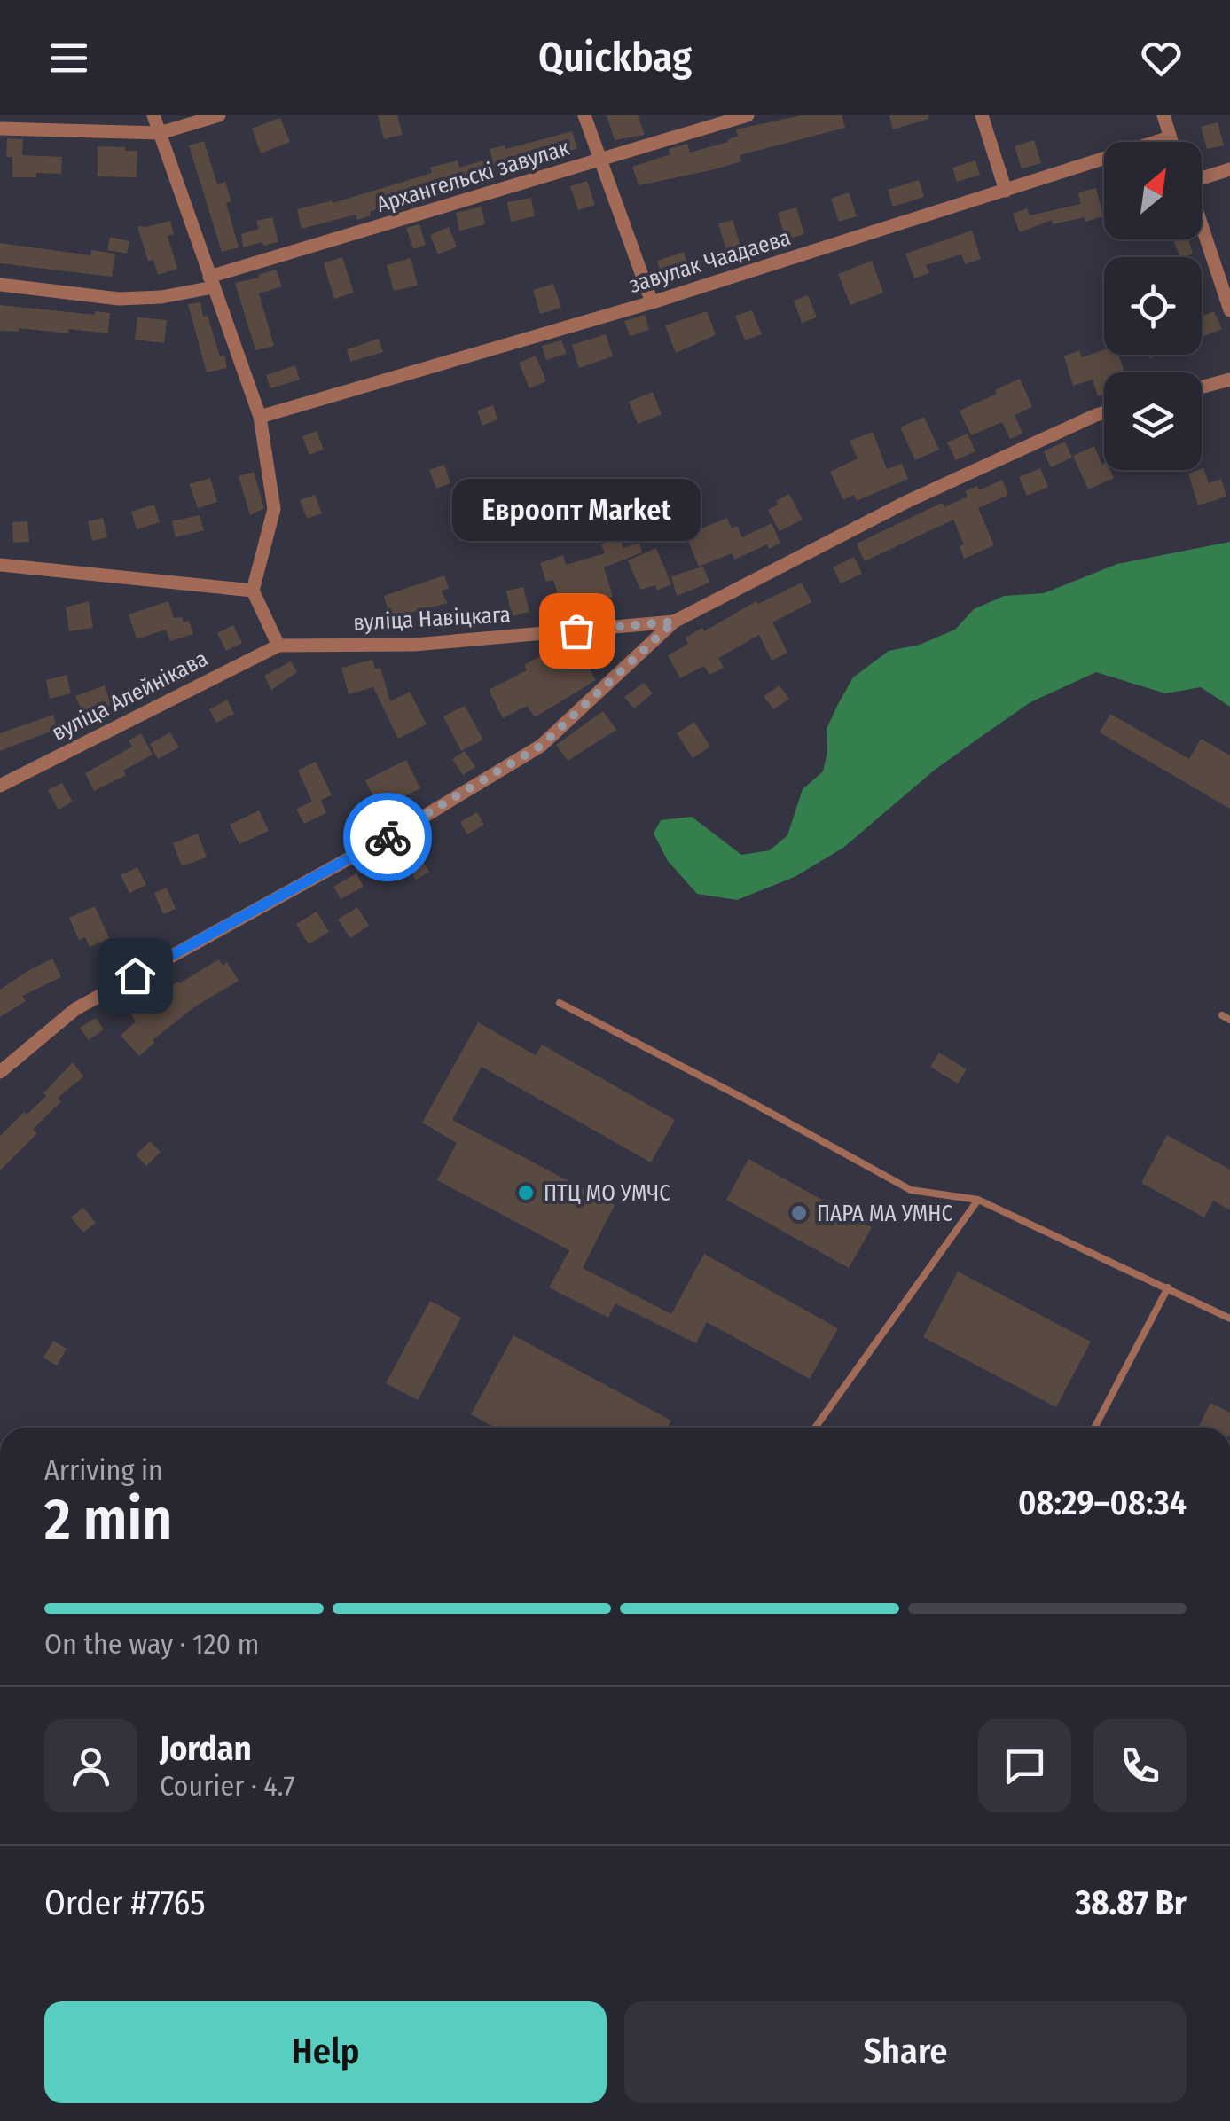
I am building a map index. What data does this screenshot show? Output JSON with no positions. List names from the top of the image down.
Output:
{
  "streets": {
    "street": [
      "Архангельскі завулак",
      "завулак Чаадаева",
      "вуліца Навіцкага",
      "вуліца Алейнікава"
    ]
  },
  "crossings": [
    ["вуліца Навіцкага", "вуліца Алейнікава"]
  ],
  "places": ["Евроопт Market", "ПТЦ МО УМЧС", "ПАРА МА УМНС"],
  "north": "top right",
  "page": {
    "header": "Quickbag",
    "bubble": "Евроопт Market",
    "heading": ["2 min", "Arriving in", "08:29–08:34"],
    "panel": [
      "Jordan",
      "Courier · 4.7",
      "Order #7765",
      "38.87 Br"
    ],
    "bar": "On the way · 120 m",
    "buttons": ["Help", "Share"]
  }
}
